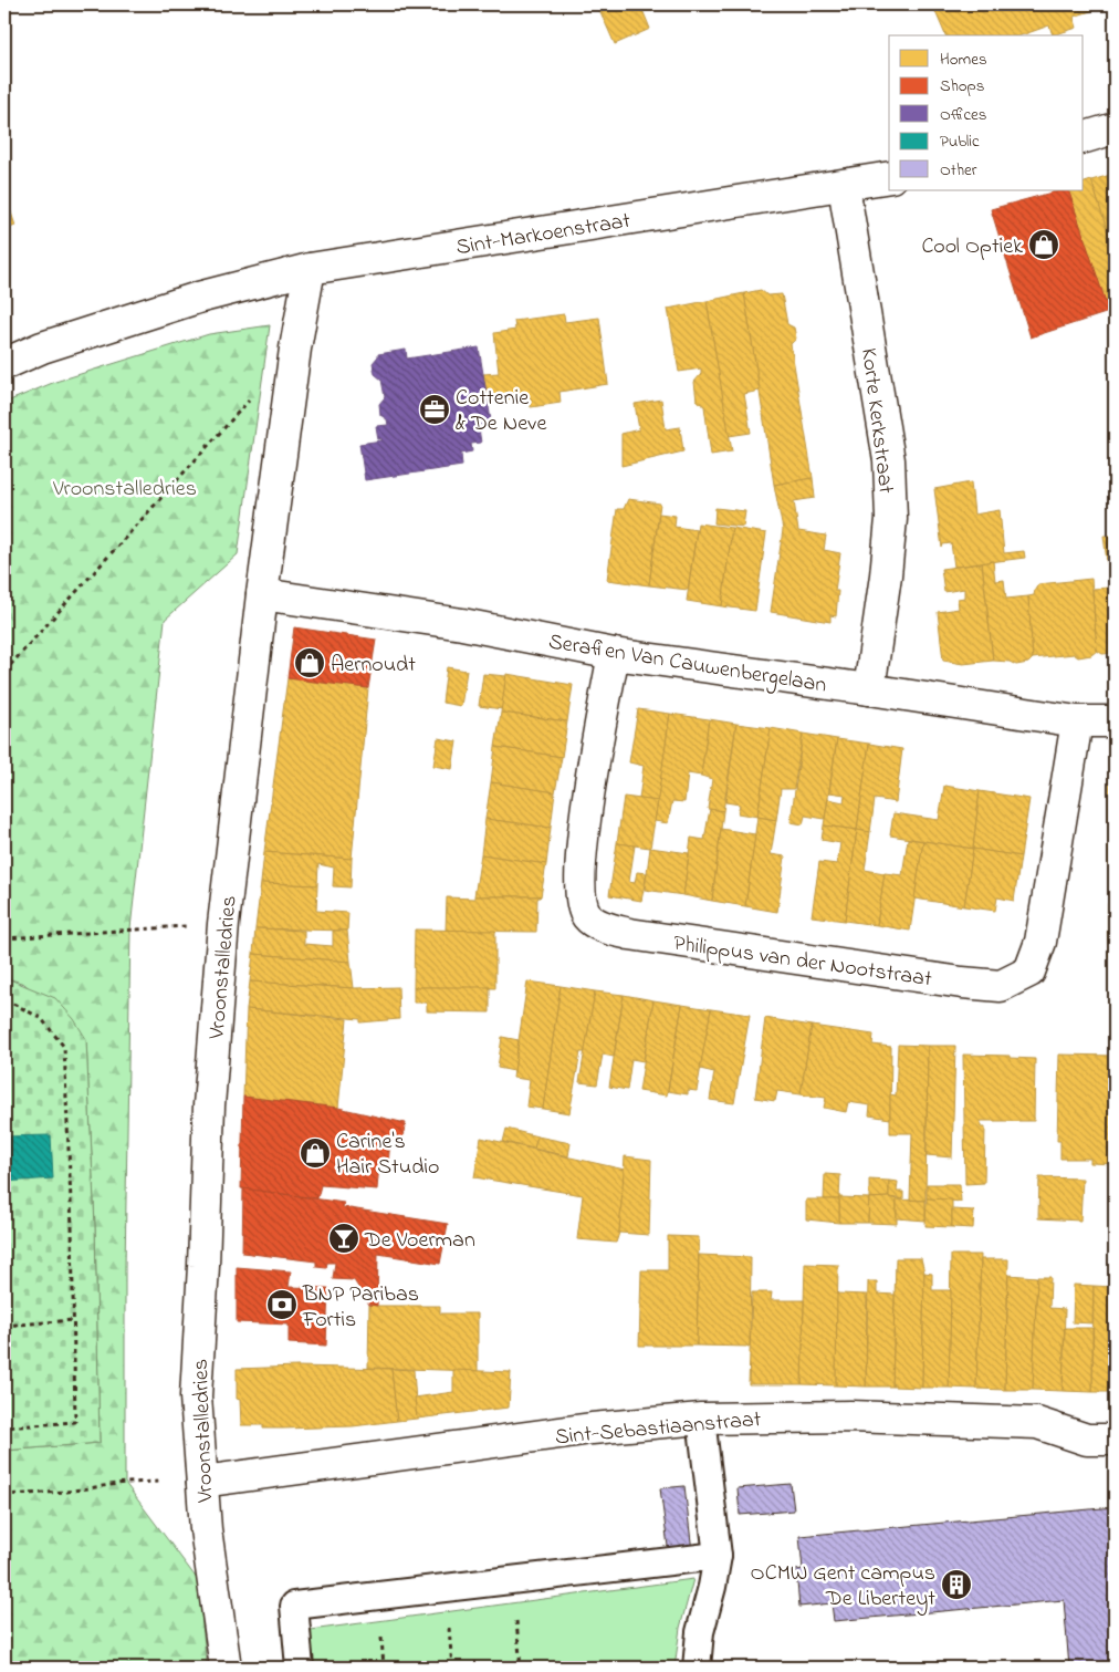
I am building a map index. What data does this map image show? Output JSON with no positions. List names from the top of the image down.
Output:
{
  "streets": {
    "street": [
      "Sint-Markoenstraat",
      "Korte Kerkstraat",
      "Serafien Van Cauwenbergelaan",
      "Philippus van der Nootstraat",
      "Vroonstalledries",
      "Sint-Sebastiaanstraat"
    ]
  },
  "crossings": [
    ["Sint-Markoenstraat", "Korte Kerkstraat"],
    ["Sint-Markoenstraat", "Vroonstalledries"],
    ["Korte Kerkstraat", "Serafien Van Cauwenbergelaan"],
    ["Serafien Van Cauwenbergelaan", "Philippus van der Nootstraat"],
    ["Serafien Van Cauwenbergelaan", "Vroonstalledries"],
    ["Vroonstalledries", "Sint-Sebastiaanstraat"]
  ],
  "parks": ["Vroonstalledries"],
  "places": {
    "shop": ["Cool Optiek", "Aernoudt", "Carine's Hair Studio"],
    "office": ["Cottenie & De Neve"],
    "bar": ["De Voerman"],
    "bank": ["BNP Paribas Fortis"],
    "building": ["OCMW Gent campus De Liberteyt"]
  },
  "legend": [
    "Homes",
    "Shops",
    "Offices",
    "Public",
    "Other"
  ]
}
